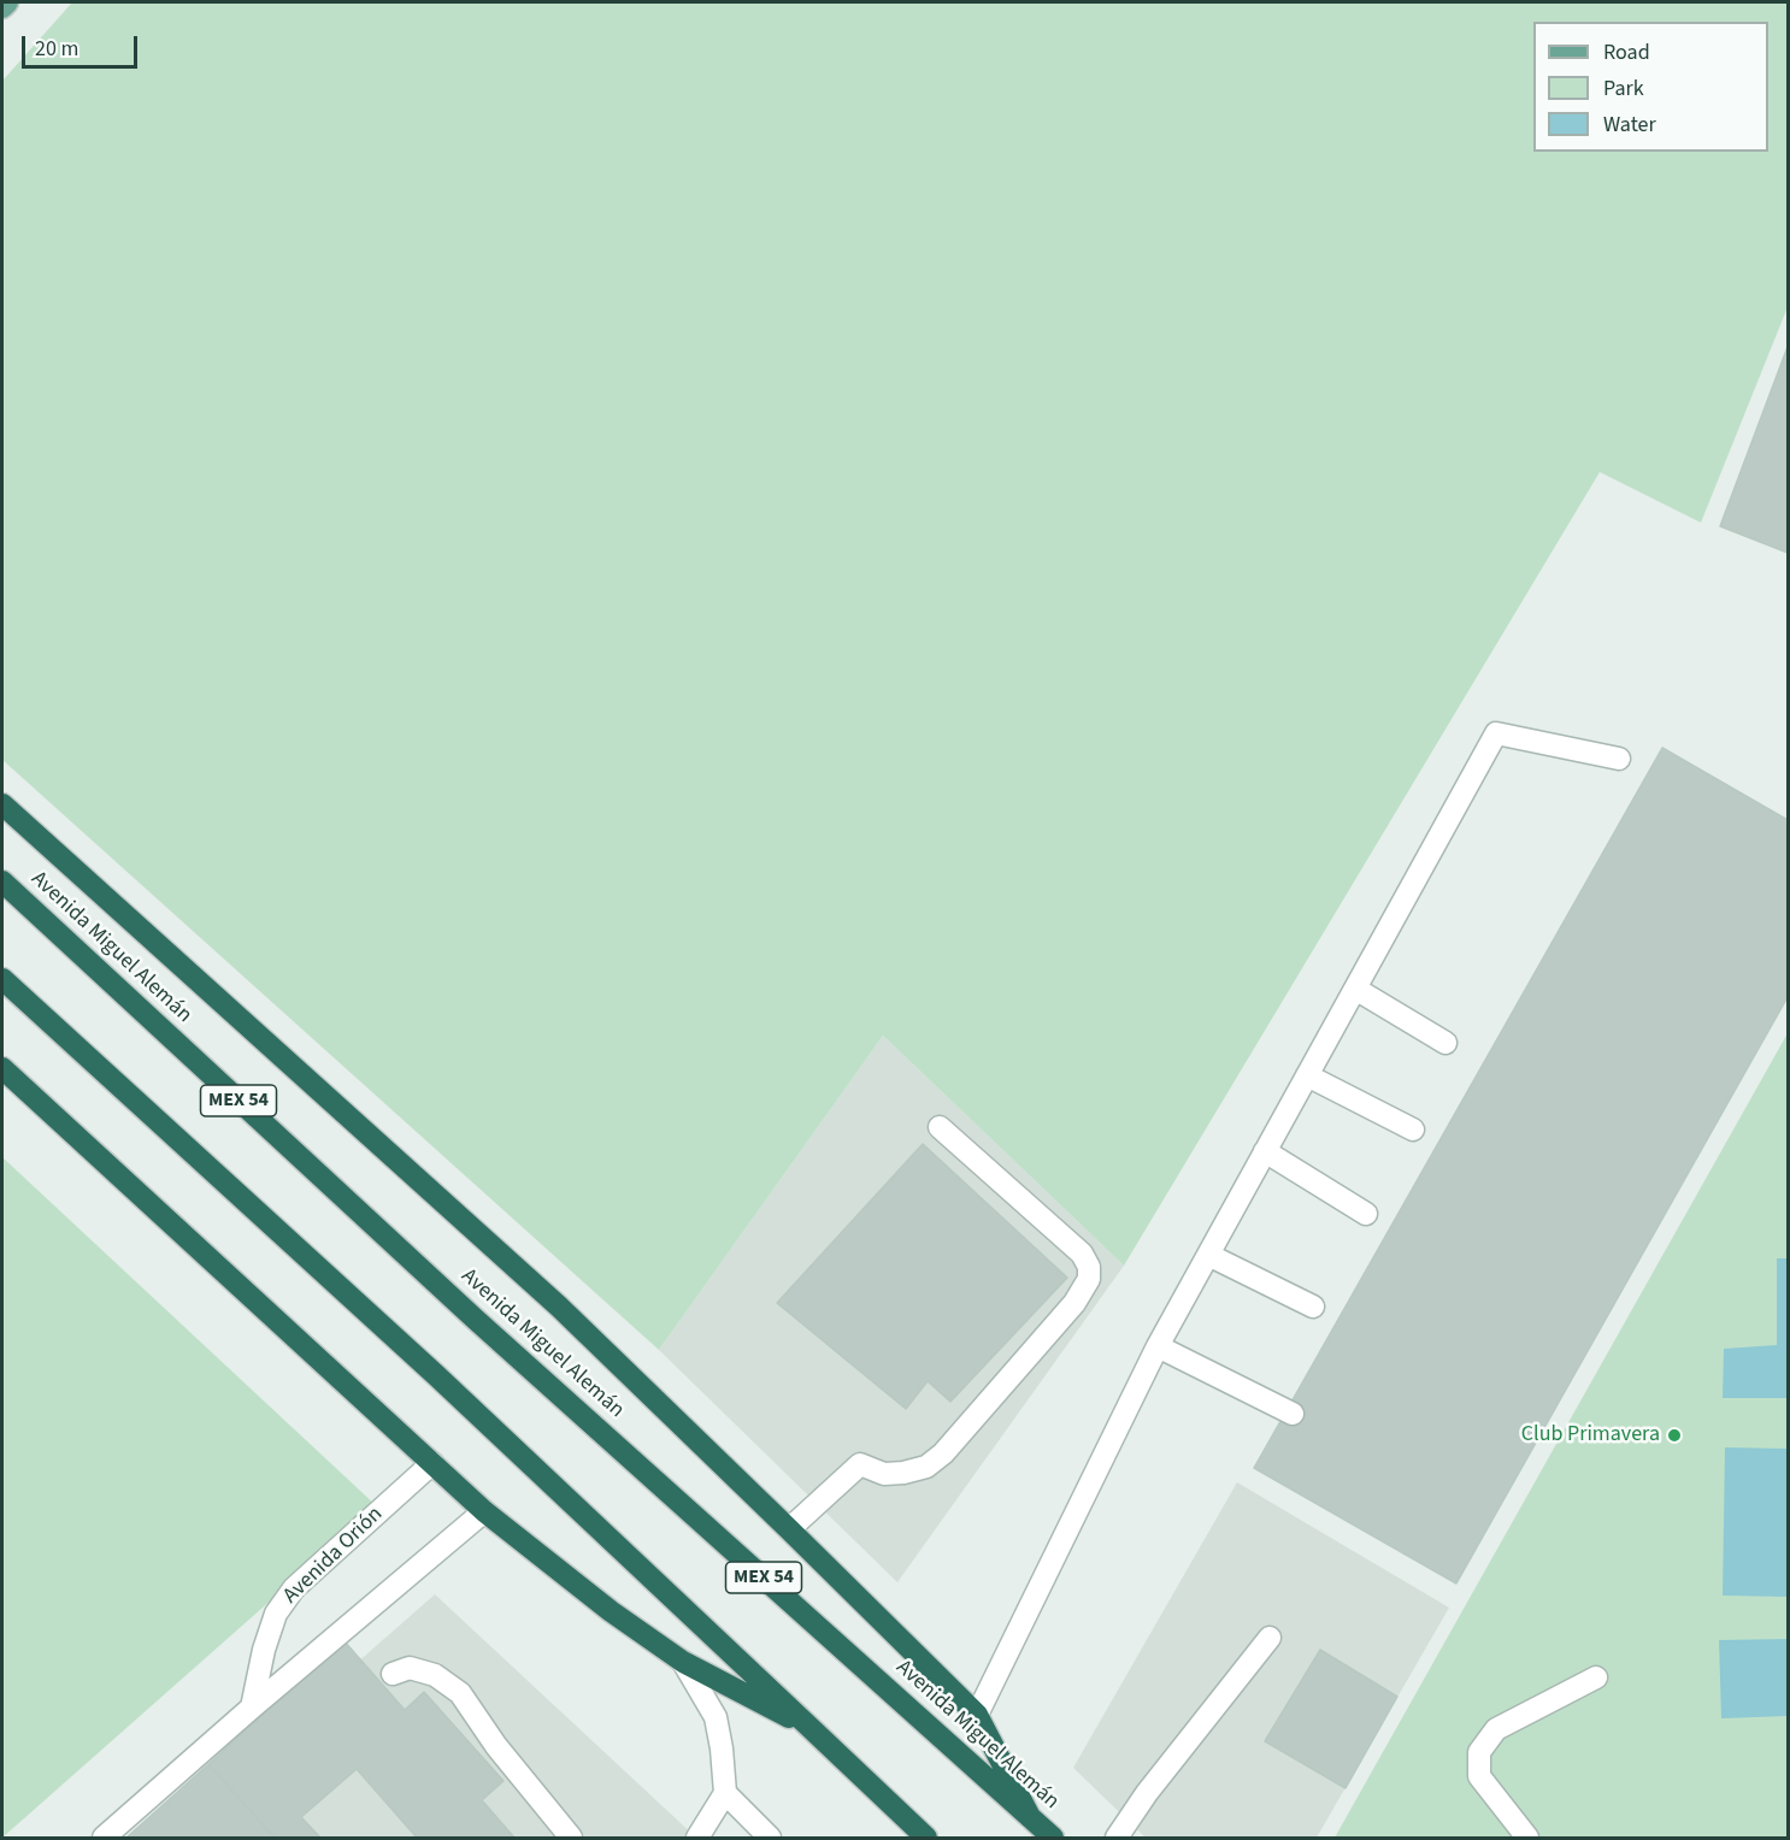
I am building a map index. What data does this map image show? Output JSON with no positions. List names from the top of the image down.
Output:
{
  "streets": {
    "highway": ["Avenida Miguel Alemán", "MEX 54"],
    "street": ["Avenida Orión"]
  },
  "places": ["Club Primavera"],
  "legend": ["Road", "Park", "Water"],
  "scale_bar": "20 m"
}
